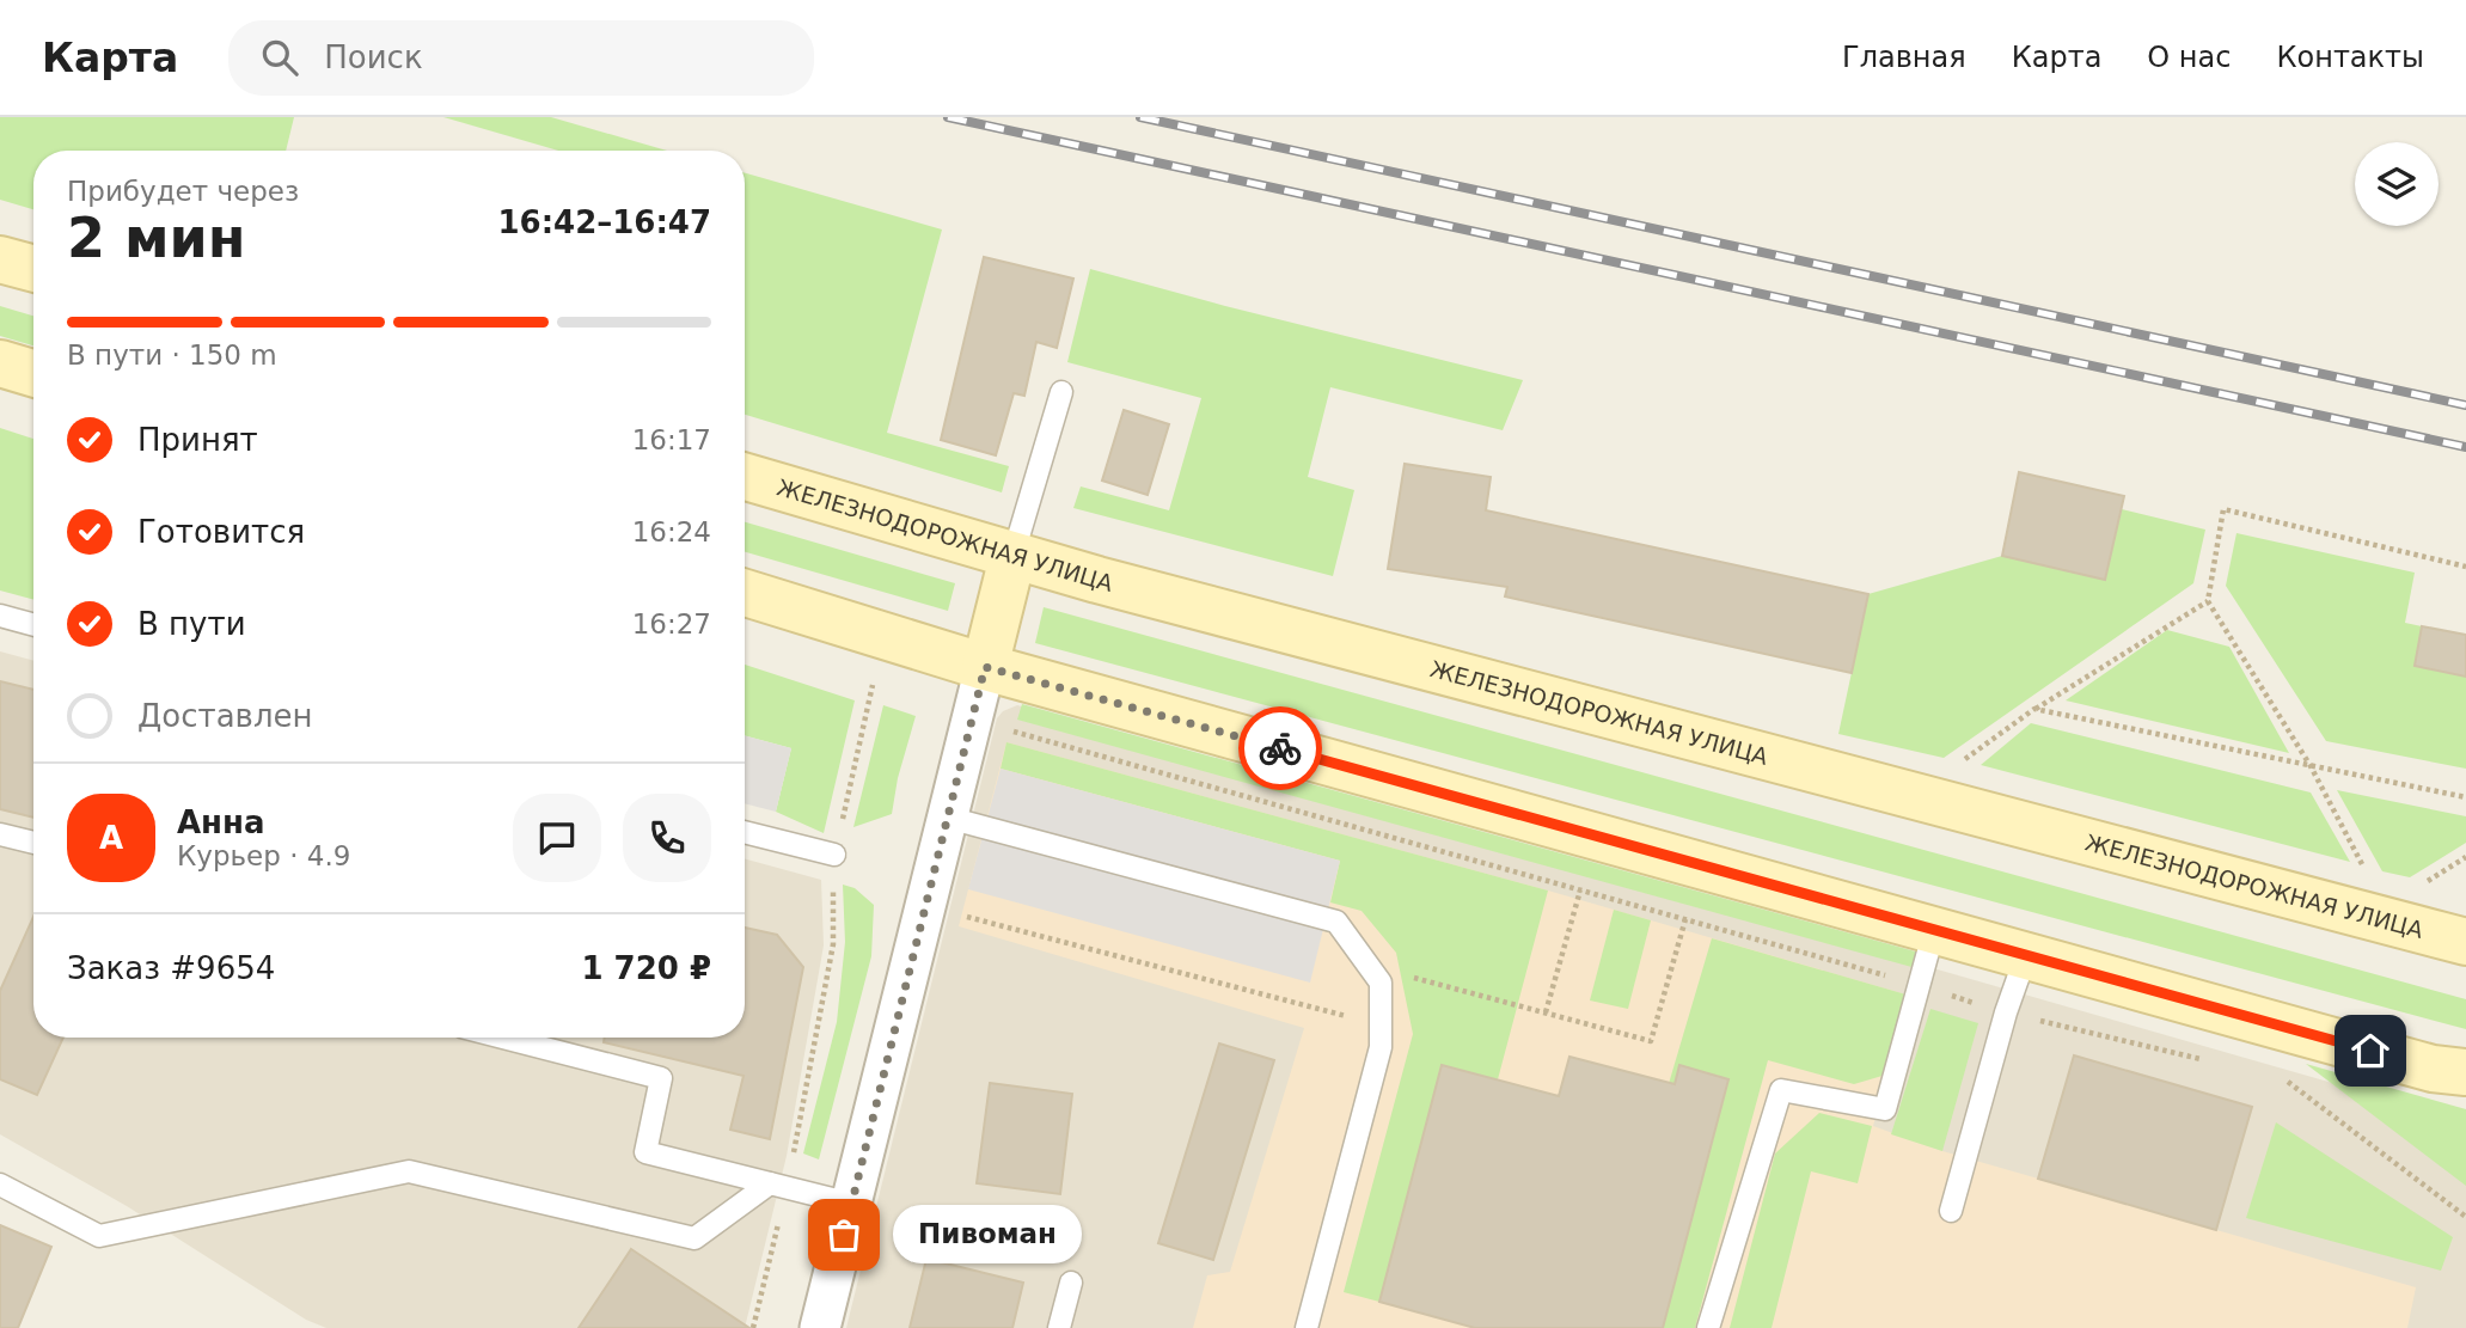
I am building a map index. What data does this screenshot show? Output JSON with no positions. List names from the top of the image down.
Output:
{
  "streets": {
    "main road": ["ЖЕЛЕЗНОДОРОЖНАЯ УЛИЦА"]
  },
  "places": ["Пивоман"],
  "page": {
    "header": "Карта",
    "search": "Поиск",
    "nav": [
      "Главная",
      "Карта",
      "О нас",
      "Контакты"
    ],
    "heading": ["2 мин", "Прибудет через", "16:42–16:47"],
    "panel": [
      "Анна",
      "Курьер · 4.9",
      "Заказ #9654",
      "1 720 ₽"
    ],
    "bar": "В пути · 150 m",
    "list": [
      ["Принят", "16:17"],
      ["Готовится", "16:24"],
      ["В пути", "16:27"],
      "Доставлен"
    ],
    "round": "А",
    "bubble": "Пивоман"
  }
}
